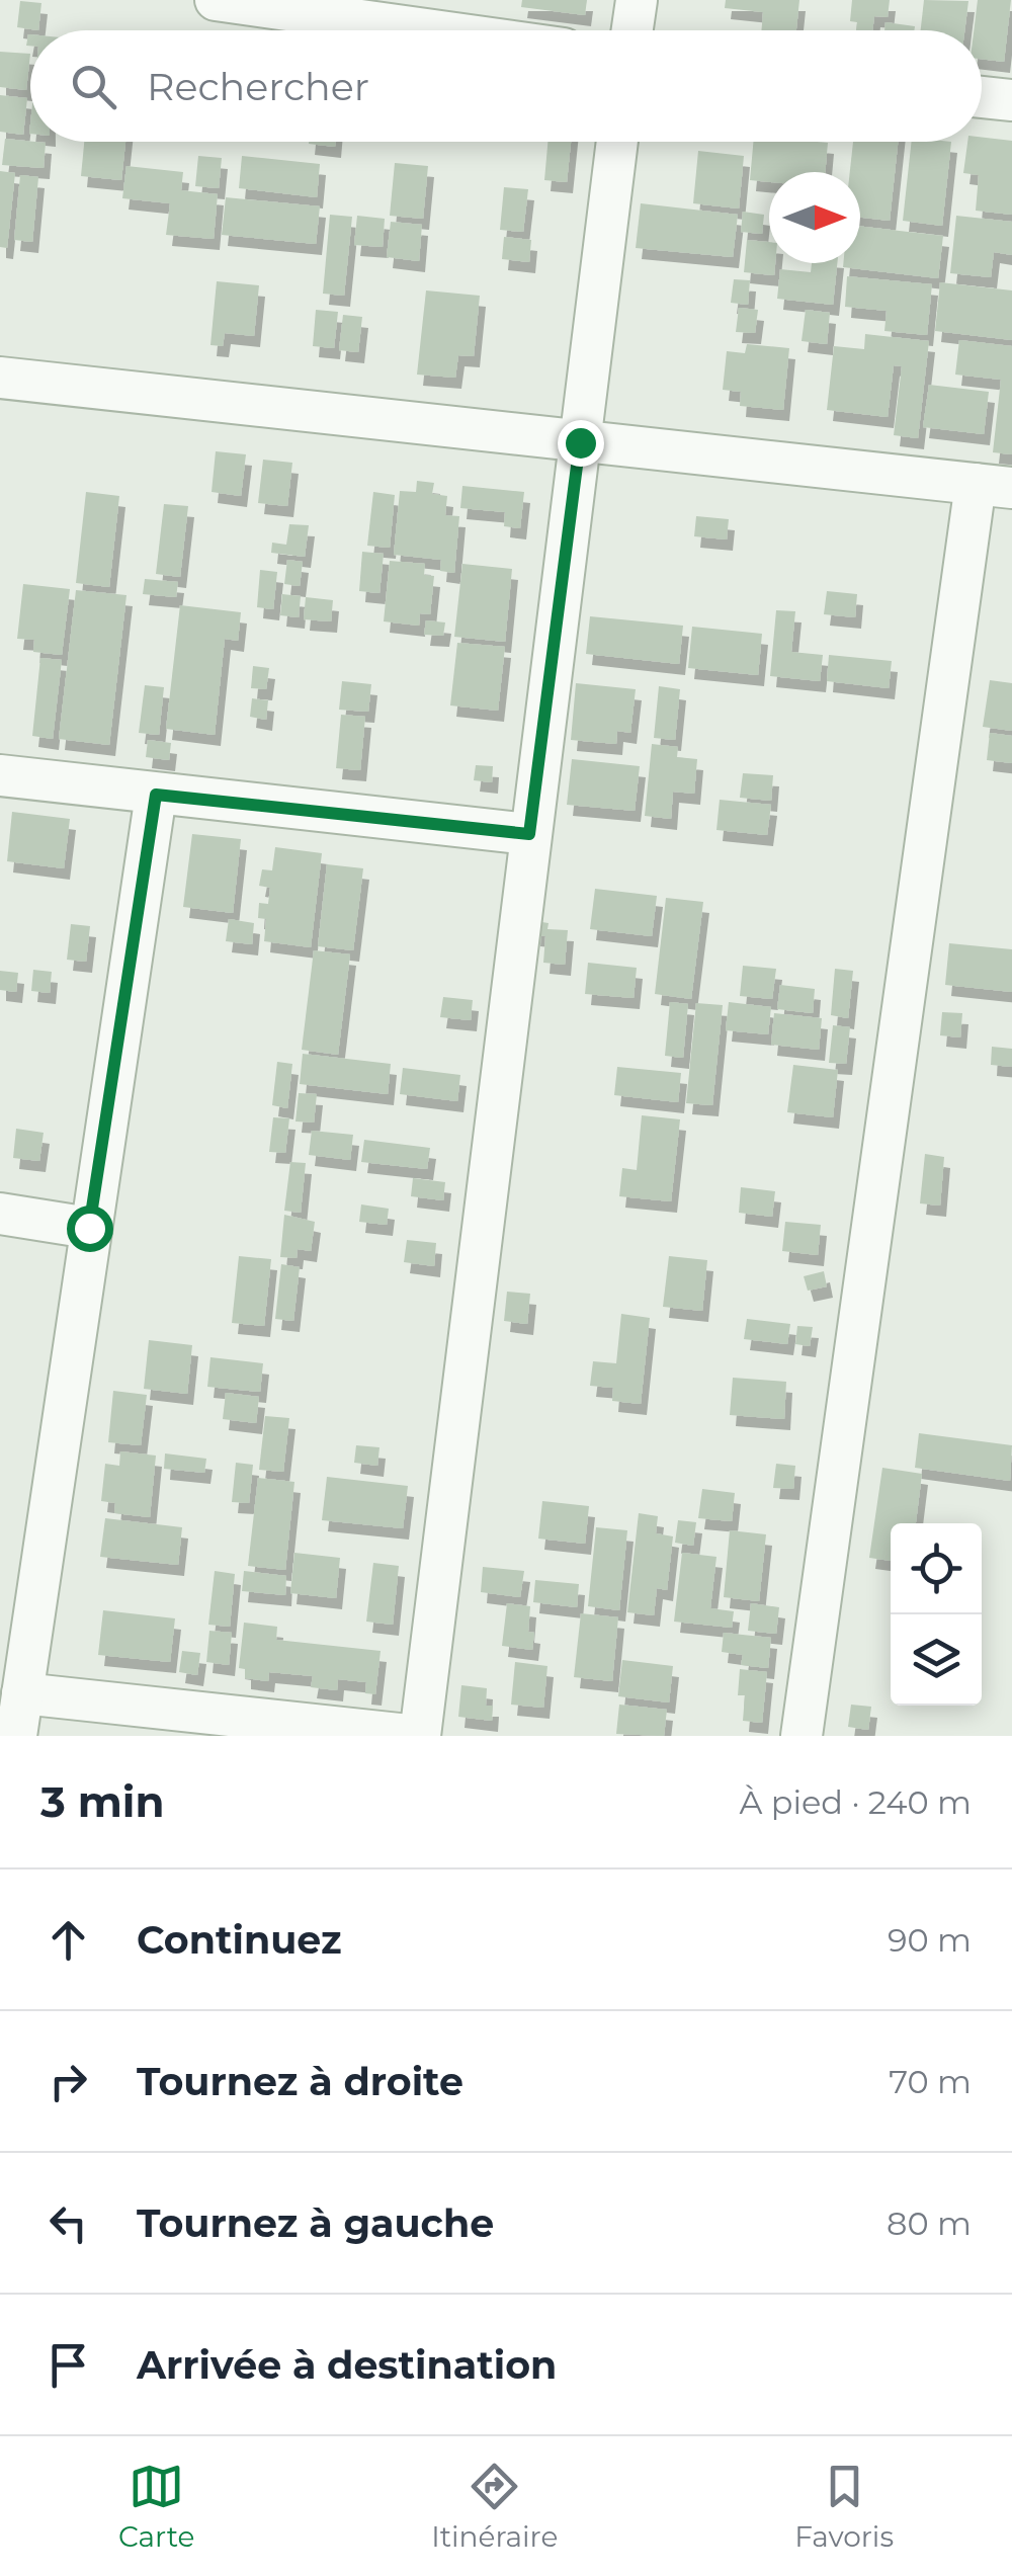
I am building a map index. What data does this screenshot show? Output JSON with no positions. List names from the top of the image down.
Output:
{
  "north": "right",
  "page": {
    "search": "Rechercher",
    "heading": ["3 min", "À pied · 240 m"],
    "list": [
      ["Continuez", "90 m"],
      ["Tournez à droite", "70 m"],
      ["Tournez à gauche", "80 m"],
      "Arrivée à destination"
    ],
    "nav": ["Carte", "Itinéraire", "Favoris"]
  }
}
